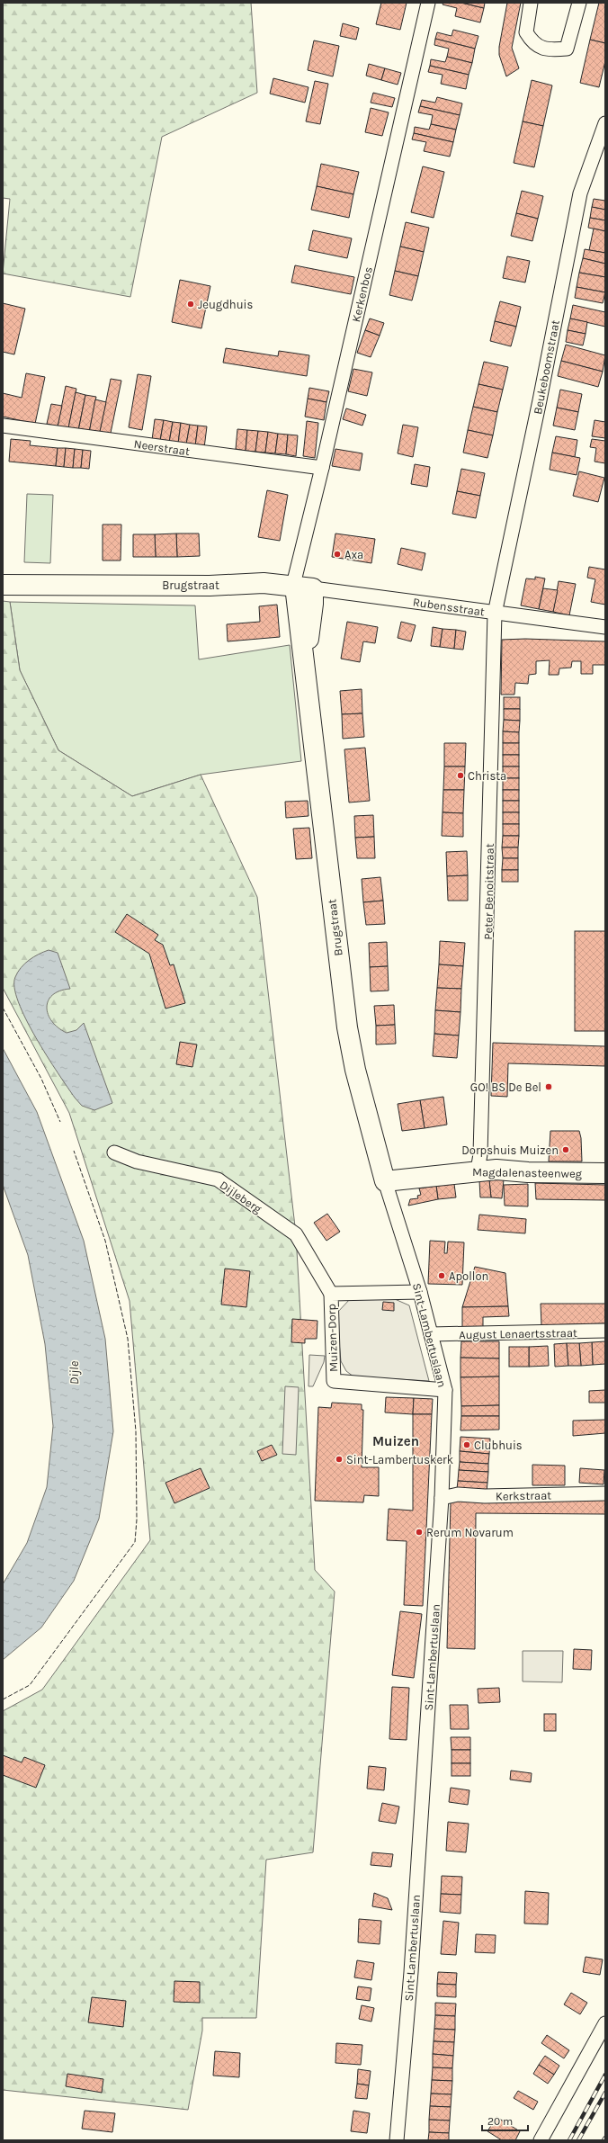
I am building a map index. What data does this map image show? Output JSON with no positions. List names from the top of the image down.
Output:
{
  "streets": {
    "street": [
      "Kerkenbos",
      "Beukeboomstraat",
      "Neerstraat",
      "Brugstraat",
      "Rubensstraat",
      "Peter Benoitstraat",
      "Magdalenasteenweg",
      "Dijleberg",
      "August Lenaertsstraat",
      "Sint-Lambertuslaan",
      "Muizen-Dorp",
      "Kerkstraat"
    ]
  },
  "crossings": [
    ["Kerkenbos", "Neerstraat"],
    ["Kerkenbos", "Brugstraat"],
    ["Kerkenbos", "Rubensstraat"],
    ["Beukeboomstraat", "Rubensstraat"],
    ["Beukeboomstraat", "Peter Benoitstraat"],
    ["Brugstraat", "Rubensstraat"],
    ["Brugstraat", "Magdalenasteenweg"],
    ["Brugstraat", "Sint-Lambertuslaan"],
    ["Rubensstraat", "Peter Benoitstraat"],
    ["Peter Benoitstraat", "Magdalenasteenweg"],
    ["Magdalenasteenweg", "Sint-Lambertuslaan"],
    ["Dijleberg", "Muizen-Dorp"],
    ["August Lenaertsstraat", "Sint-Lambertuslaan"],
    ["Sint-Lambertuslaan", "Muizen-Dorp"],
    ["Sint-Lambertuslaan", "Kerkstraat"]
  ],
  "districts": ["Muizen"],
  "water": ["Dijle"],
  "places": [
    "Jeugdhuis",
    "Axa",
    "Christa",
    "GO! BS De Bel",
    "Dorpshuis Muizen",
    "Apollon",
    "Clubhuis",
    "Sint-Lambertuskerk",
    "Rerum Novarum"
  ],
  "scale_bar": "20 m"
}
